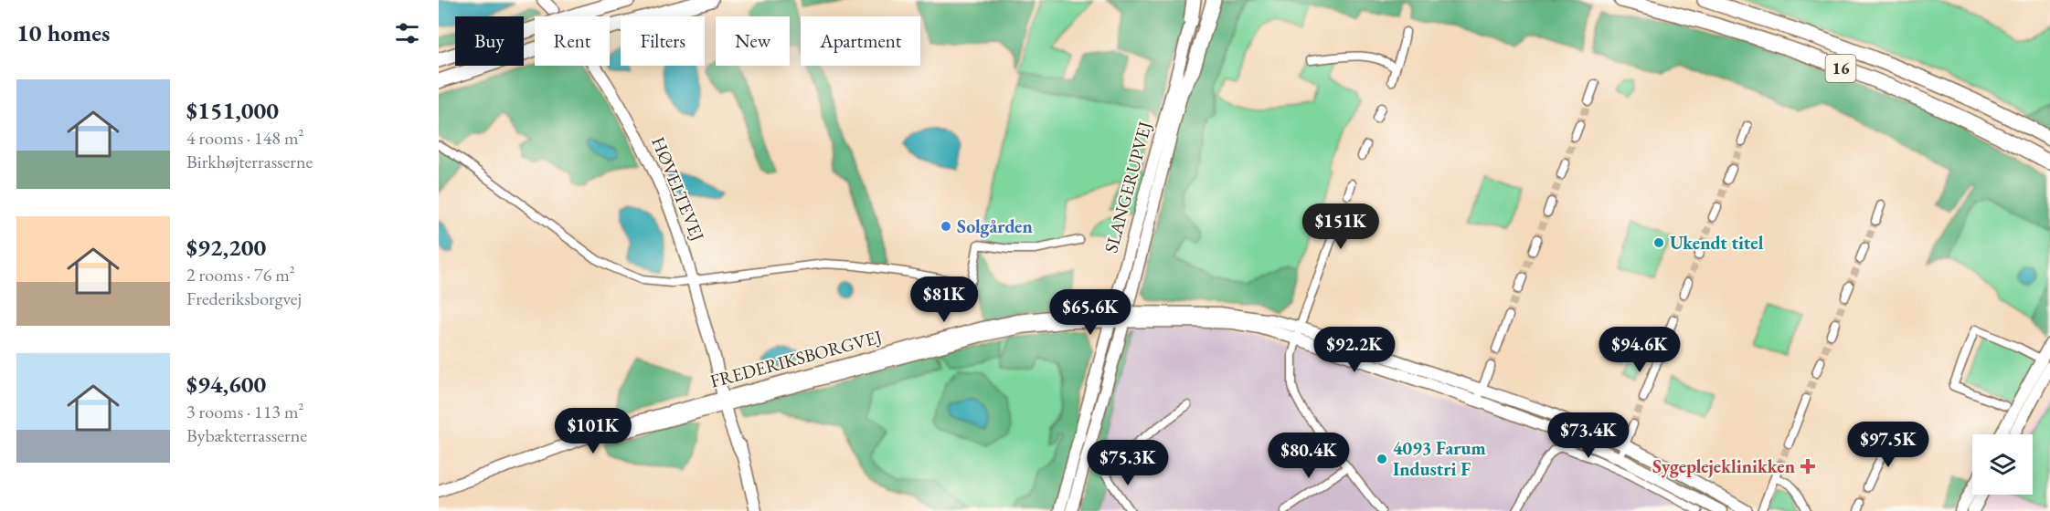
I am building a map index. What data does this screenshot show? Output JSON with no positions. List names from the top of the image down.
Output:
{
  "streets": {
    "highway": ["16"],
    "street": ["SLANGERUPVEJ", "HØVELTEVEJ", "FREDERIKSBORGVEJ"]
  },
  "crossings": [
    ["SLANGERUPVEJ", "FREDERIKSBORGVEJ"],
    ["HØVELTEVEJ", "FREDERIKSBORGVEJ"]
  ],
  "places": {
    "other": ["Solgården", "Ukendt titel", "4093 Farum Industri F"],
    "health": ["Sygeplejeklinikken"]
  },
  "page": {
    "heading": "10 homes",
    "chip": [
      "Buy",
      "Rent",
      "Filters",
      "New",
      "Apartment"
    ],
    "list": [
      {
        "name": "$151,000",
        "note": "4 rooms · 148 m² · Birkhøjterrasserne"
      },
      {
        "name": "$92,200",
        "note": "2 rooms · 76 m² · Frederiksborgvej"
      },
      {
        "name": "$94,600",
        "note": "3 rooms · 113 m² · Bybækterrasserne"
      }
    ],
    "price": [
      "$151K",
      "$81K",
      "$65.6K",
      "$92.2K",
      "$94.6K",
      "$101K",
      "$73.4K",
      "$97.5K",
      "$80.4K",
      "$75.3K"
    ]
  }
}
